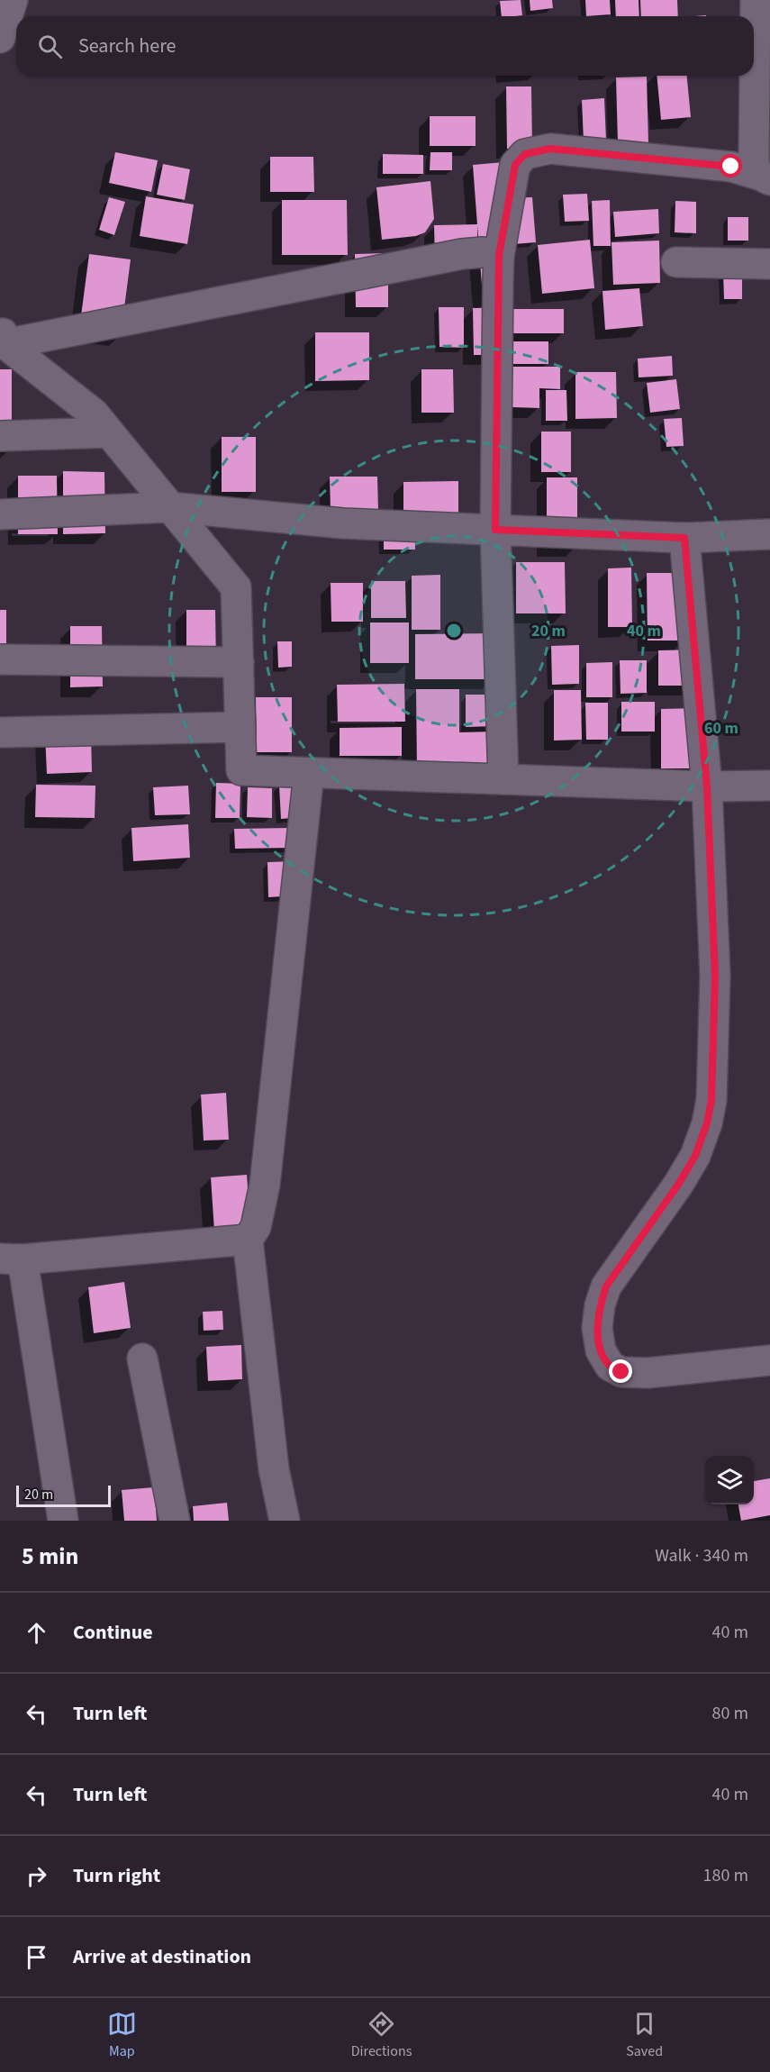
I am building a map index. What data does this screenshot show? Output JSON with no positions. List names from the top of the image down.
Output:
{
  "scale_bar": "20 m",
  "page": {
    "search": "Search here",
    "scale": "20 m",
    "heading": ["5 min", "Walk · 340 m"],
    "list": [
      ["Continue", "40 m"],
      ["Turn left", "80 m"],
      ["Turn left", "40 m"],
      ["Turn right", "180 m"],
      "Arrive at destination"
    ],
    "nav": ["Map", "Directions", "Saved"]
  },
  "rings": ["20 m", "40 m", "60 m"]
}
